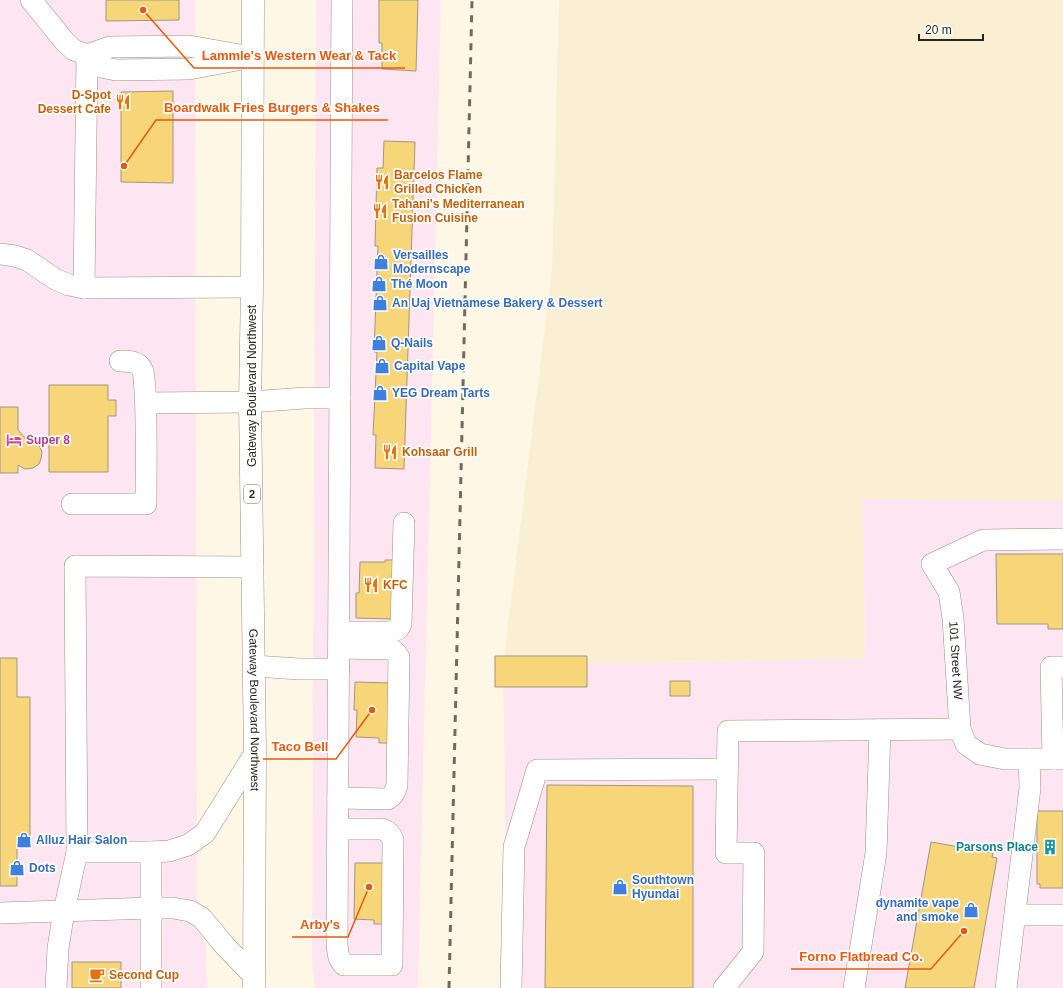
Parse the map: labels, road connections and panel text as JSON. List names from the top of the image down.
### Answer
{
  "streets": {
    "highway": ["Gateway Boulevard Northwest", "2"],
    "street": ["101 Street NW"]
  },
  "places": {
    "other": [
      "Lammle's Western Wear & Tack",
      "Boardwalk Fries Burgers & Shakes",
      "Taco Bell",
      "Arby's",
      "Forno Flatbread Co."
    ],
    "restaurant": [
      "D-Spot Dessert Cafe",
      "Barcelos Flame Grilled Chicken",
      "Tahani's Mediterranean Fusion Cuisine",
      "Kohsaar Grill",
      "KFC"
    ],
    "shop": [
      "Versailles Modernscape",
      "Thé Moon",
      "An Uaj Vietnamese Bakery & Dessert",
      "Q-Nails",
      "Capital Vape",
      "YEG Dream Tarts",
      "Alluz Hair Salon",
      "Dots",
      "Southtown Hyundai",
      "dynamite vape and smoke"
    ],
    "hotel": ["Super 8"],
    "building": ["Parsons Place"],
    "cafe": ["Second Cup"]
  },
  "scale_bar": "20 m"
}
